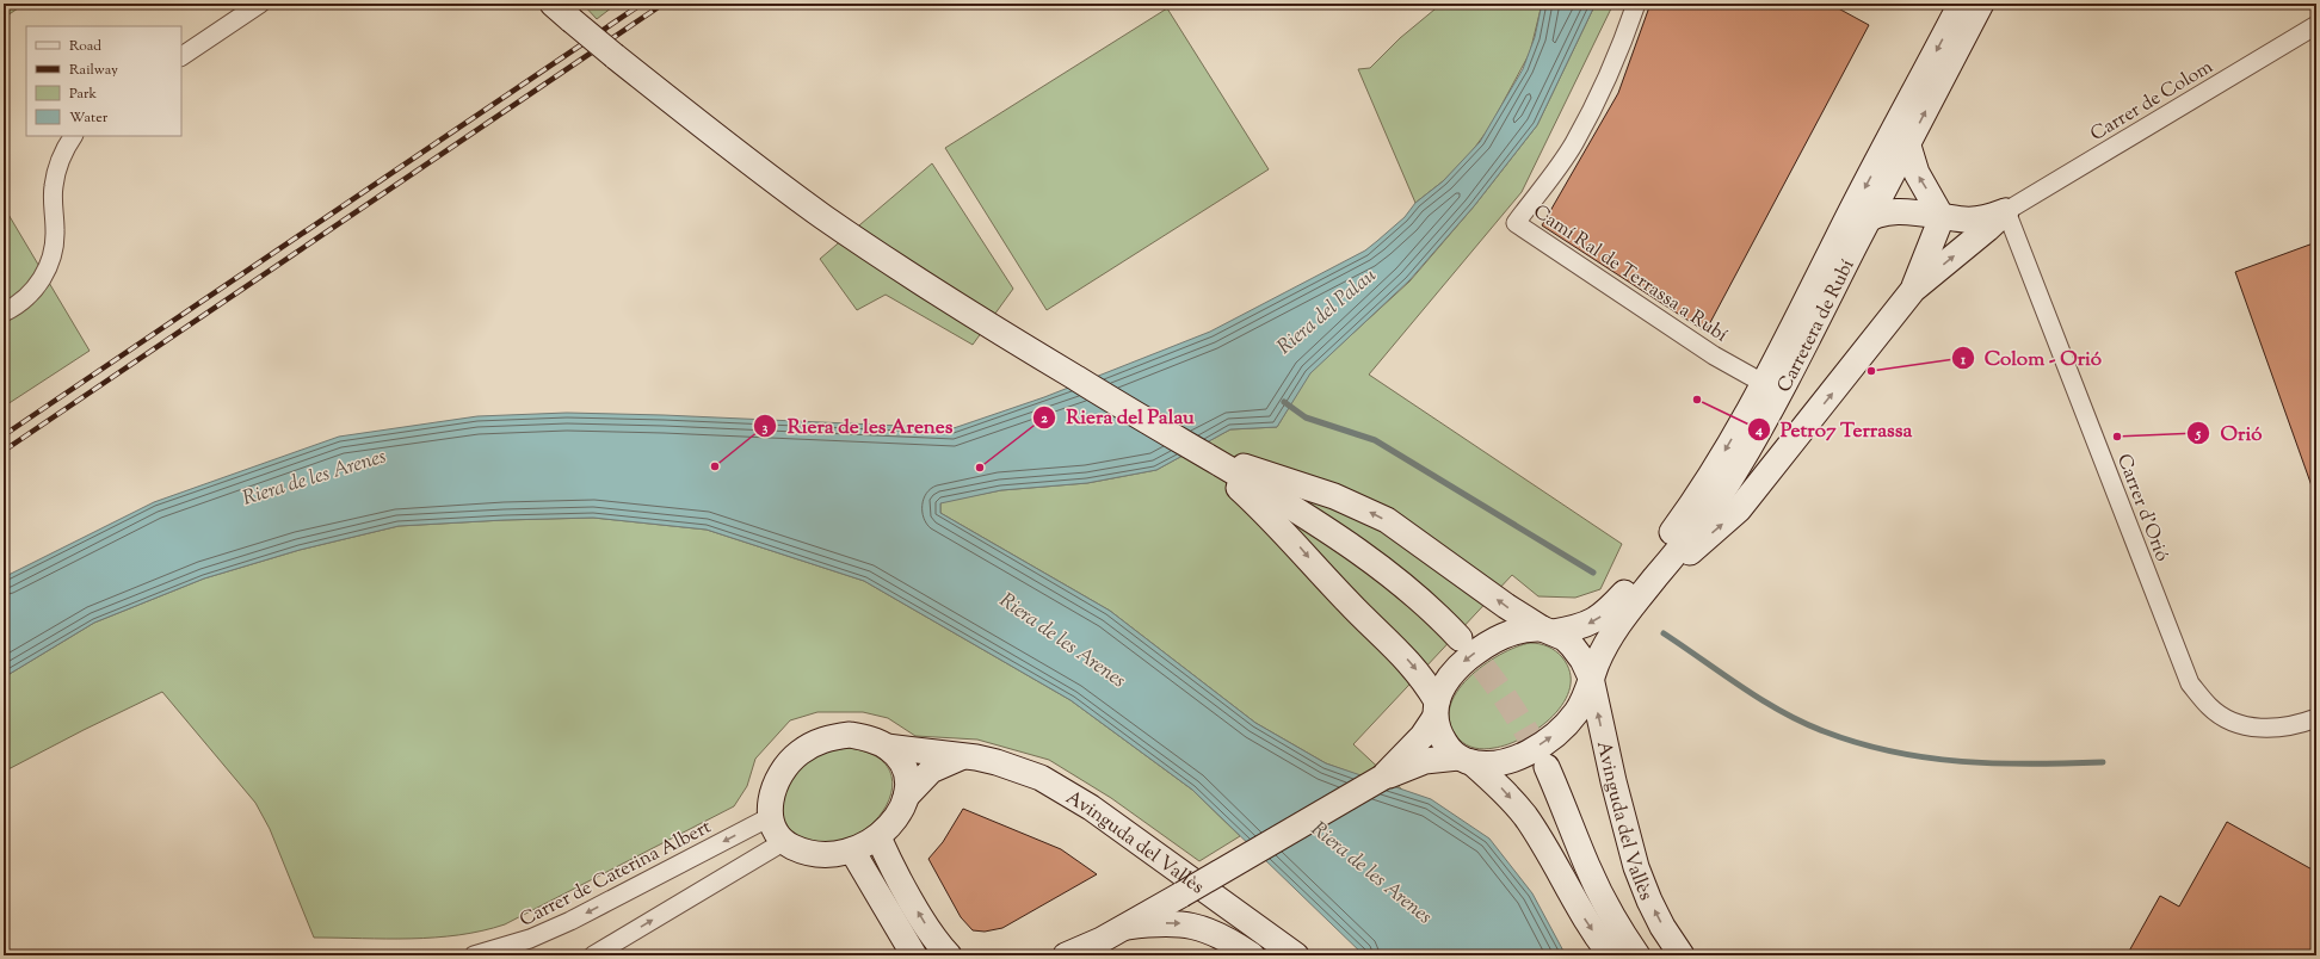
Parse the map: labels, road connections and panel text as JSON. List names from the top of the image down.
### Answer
{
  "streets": {
    "main road": ["Carretera de Rubí", "Avinguda del Vallès"],
    "street": [
      "Carrer de Colom",
      "Camí Ral de Terrassa a Rubí",
      "Carrer d'Orió",
      "Carrer de Caterina Albert"
    ]
  },
  "crossings": [
    ["Carrer de Colom", "Carrer d'Orió"],
    ["Camí Ral de Terrassa a Rubí", "Carretera de Rubí"],
    ["Carretera de Rubí", "Avinguda del Vallès"],
    ["Avinguda del Vallès", "Carrer de Caterina Albert"]
  ],
  "water": ["Riera del Palau", "Riera de les Arenes"],
  "places": [
    "Colom - Orió",
    "Petro7 Terrassa",
    "Orió",
    "Riera de les Arenes",
    "Riera del Palau"
  ],
  "legend": [
    "Road",
    "Railway",
    "Park",
    "Water"
  ]
}
